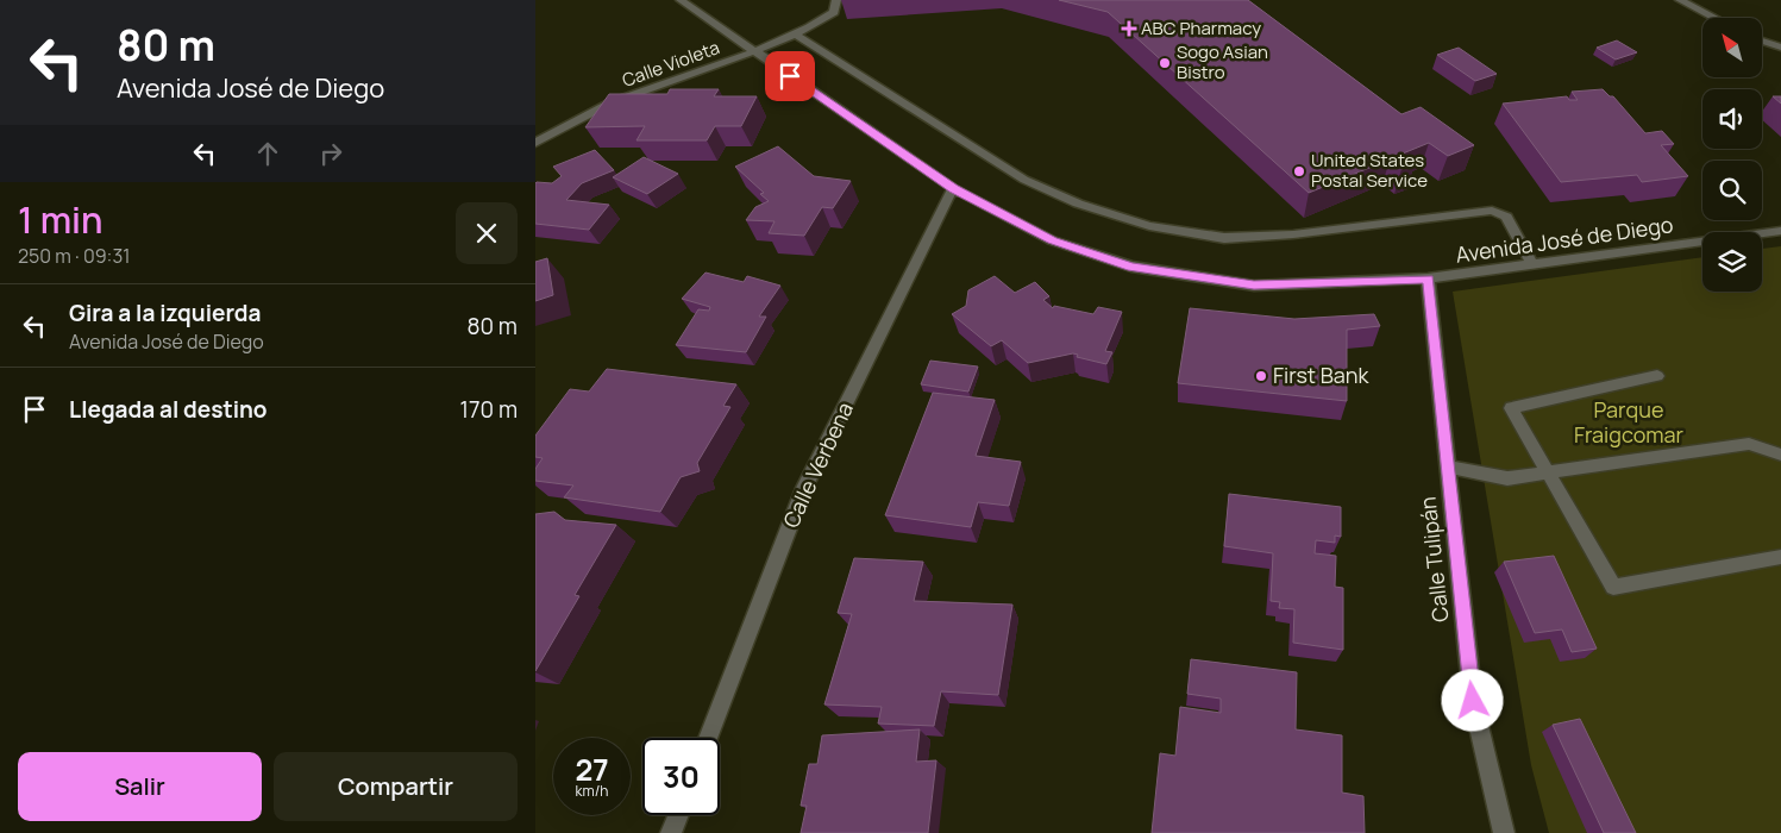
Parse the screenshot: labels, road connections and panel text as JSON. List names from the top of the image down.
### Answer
{
  "streets": {
    "street": [
      "Calle Violeta",
      "Avenida José de Diego",
      "Calle Verbena",
      "Calle Tulipán"
    ]
  },
  "crossings": [
    ["Calle Violeta", "Avenida José de Diego"],
    ["Avenida José de Diego", "Calle Verbena"],
    ["Avenida José de Diego", "Calle Tulipán"]
  ],
  "parks": ["Parque Fraigcomar"],
  "places": {
    "health": ["ABC Pharmacy"],
    "other": ["Sogo Asian Bistro", "United States Postal Service", "First Bank"]
  },
  "north": "top left",
  "page": {
    "turn": ["80 m", "Avenida José de Diego"],
    "heading": ["1 min", "250 m · 09:31"],
    "list": [
      {
        "name": "Gira a la izquierda",
        "note": "Avenida José de Diego",
        "value": "80 m"
      },
      {
        "name": "Llegada al destino",
        "value": "170 m"
      }
    ],
    "speed": "27 km/h",
    "limit": "30",
    "buttons": ["Salir", "Compartir"]
  }
}
